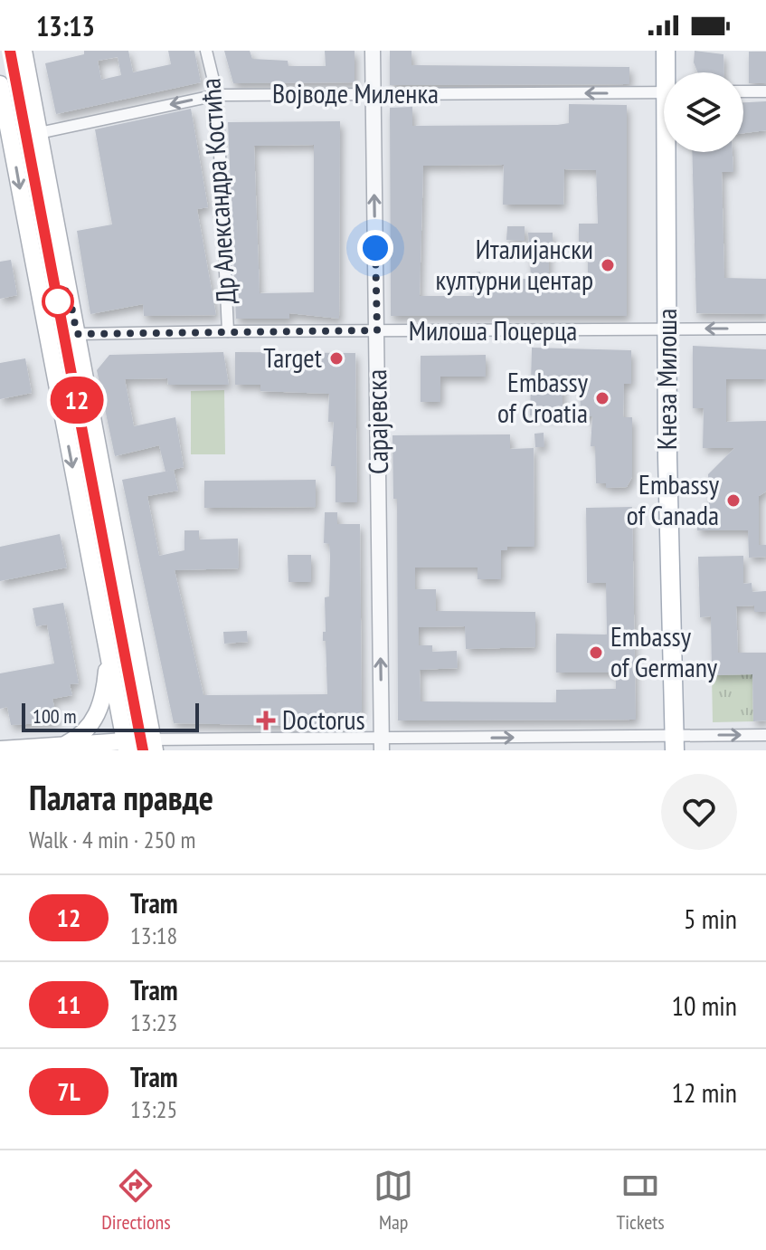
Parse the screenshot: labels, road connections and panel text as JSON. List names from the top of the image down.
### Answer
{
  "streets": {
    "main road": ["Кнеза Милоша"],
    "street": [
      "Војводе Миленка",
      "Др Александра Костића",
      "Милоша Поцерца",
      "Сарајевска"
    ]
  },
  "crossings": [
    ["Војводе Миленка", "Др Александра Костића"],
    ["Војводе Миленка", "Сарајевска"],
    ["Др Александра Костића", "Милоша Поцерца"],
    ["Милоша Поцерца", "Кнеза Милоша"],
    ["Милоша Поцерца", "Сарајевска"]
  ],
  "one_way": ["Војводе Миленка", "Сарајевска"],
  "places": {
    "other": [
      "Италијански културни центар",
      "Target",
      "Embassy of Croatia",
      "Embassy of Canada",
      "Embassy of Germany"
    ],
    "health": ["Doctorus"]
  },
  "lines": ["tram line 12"],
  "scale_bar": "100 m",
  "page": {
    "status": "13:13",
    "on_map": "12",
    "scale": "100 m",
    "heading": ["Палата правде", "Walk · 4 min · 250 m"],
    "list": [
      {
        "mark": "12",
        "name": "Tram",
        "note": "13:18",
        "value": "5 min"
      },
      {
        "mark": "11",
        "name": "Tram",
        "note": "13:23",
        "value": "10 min"
      },
      {
        "mark": "7L",
        "name": "Tram",
        "note": "13:25",
        "value": "12 min"
      }
    ],
    "tabs": ["Directions", "Map", "Tickets"]
  }
}
